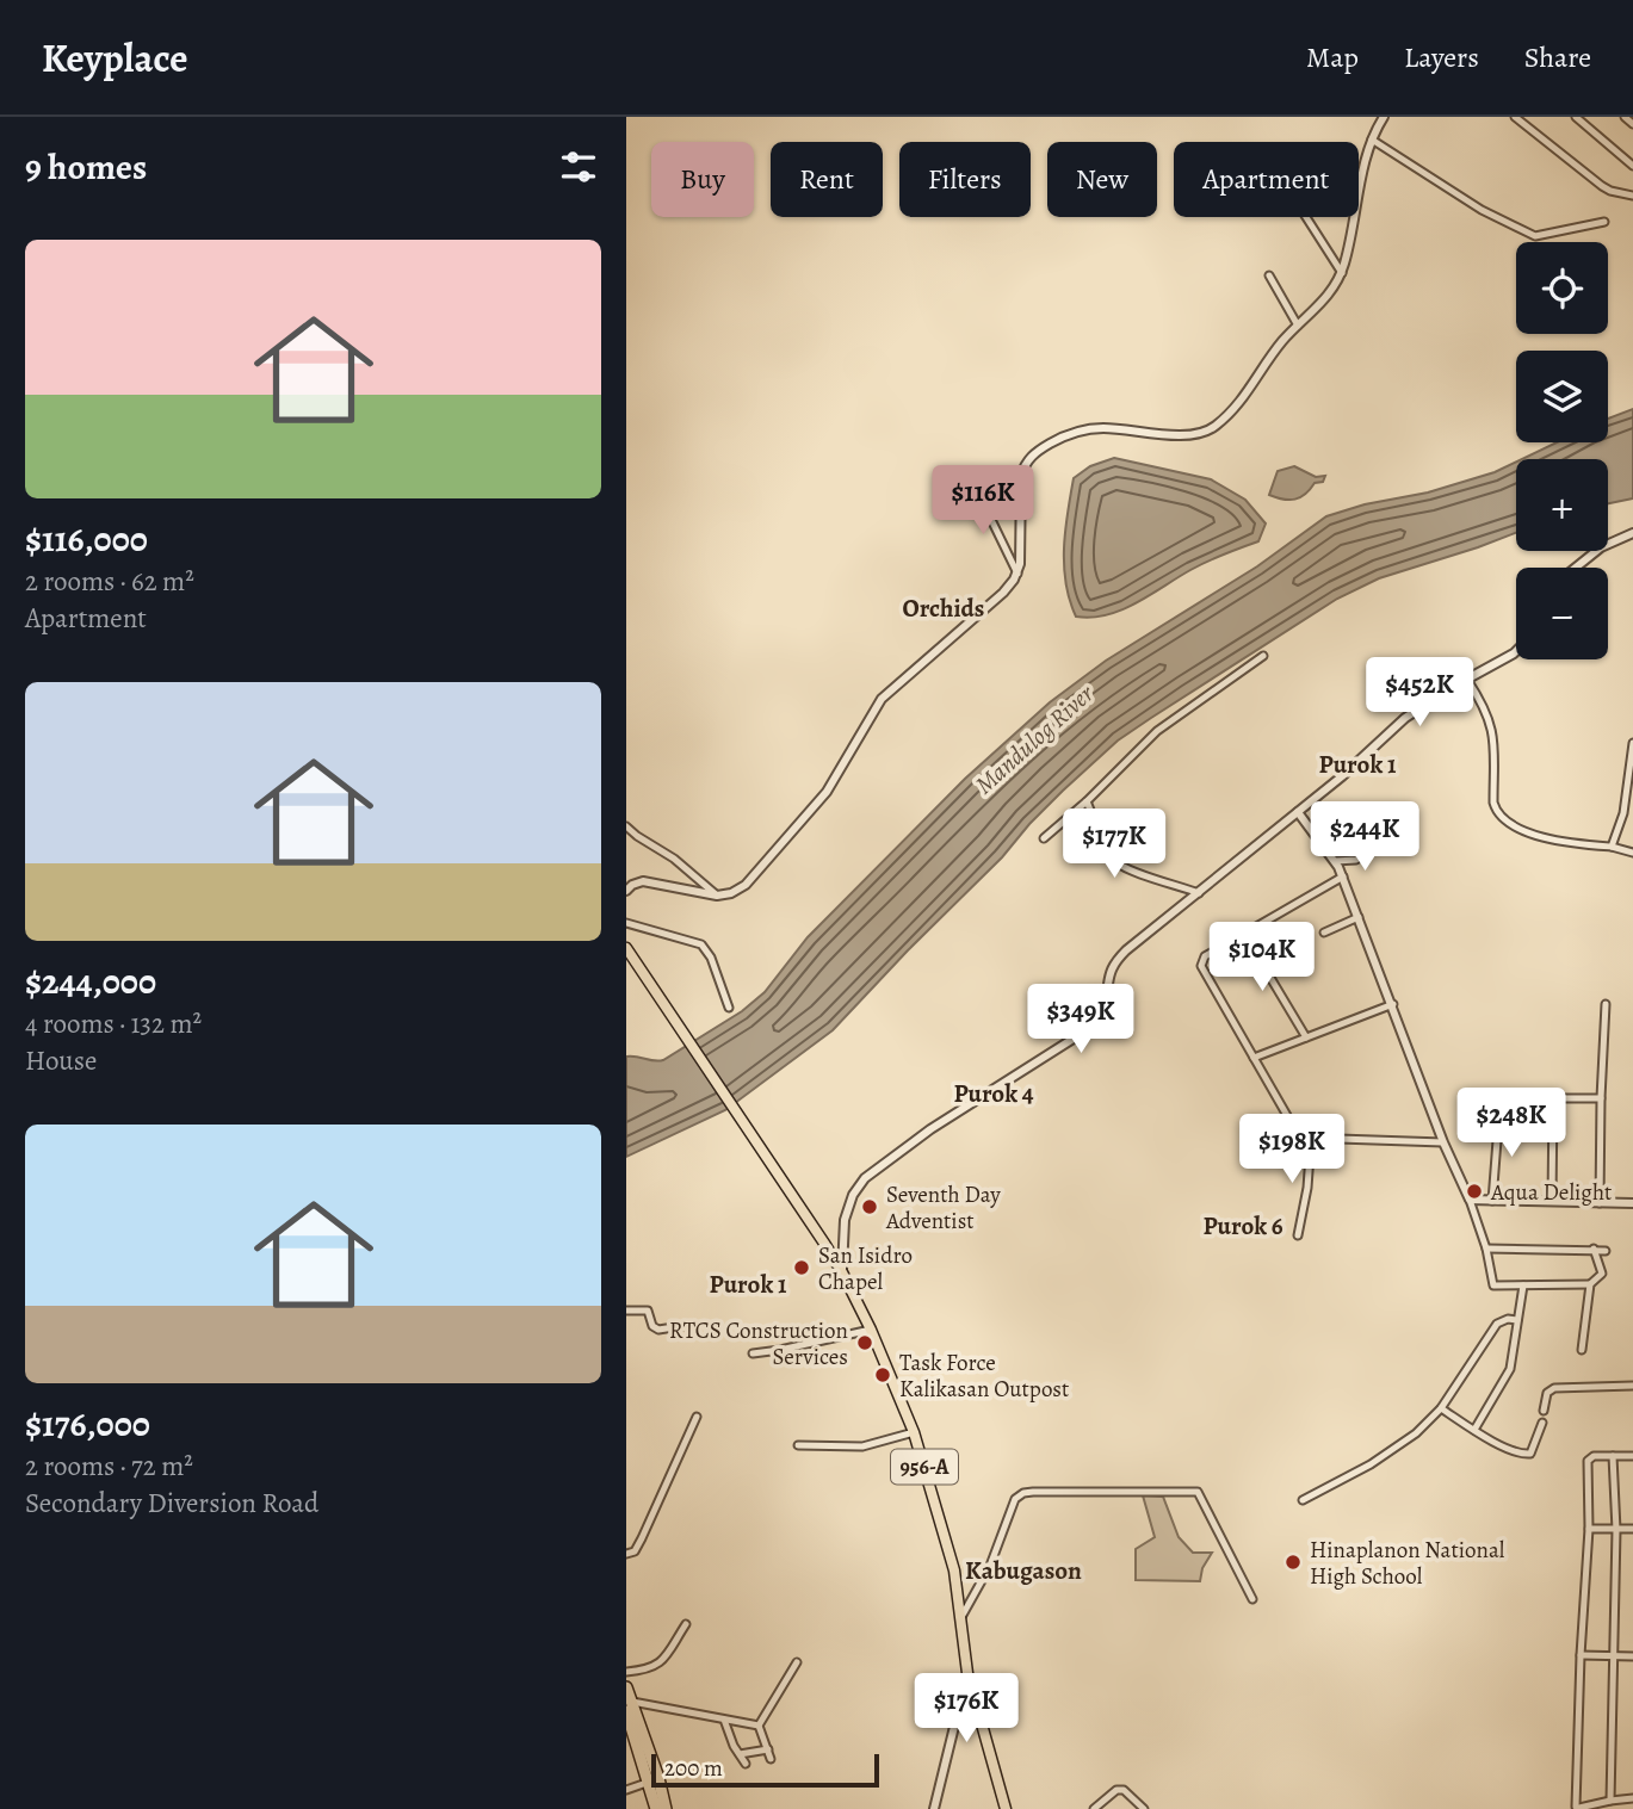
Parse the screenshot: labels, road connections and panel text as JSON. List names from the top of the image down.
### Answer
{
  "streets": {
    "main road": ["956-A"]
  },
  "districts": [
    "Orchids",
    "Purok 1",
    "Purok 4",
    "Purok 6",
    "Purok 1",
    "Kabugason"
  ],
  "water": ["Mandulog River"],
  "places": [
    "Aqua Delight",
    "Seventh Day Adventist",
    "San Isidro Chapel",
    "RTCS Construction Services",
    "Task Force Kalikasan Outpost",
    "Hinaplanon National High School"
  ],
  "scale_bar": "200 m",
  "page": {
    "header": "Keyplace",
    "nav": ["Map", "Layers", "Share"],
    "heading": "9 homes",
    "chip": [
      "Buy",
      "Rent",
      "Filters",
      "New",
      "Apartment"
    ],
    "list": [
      {
        "name": "$116,000",
        "note": "2 rooms · 62 m² · Apartment"
      },
      {
        "name": "$244,000",
        "note": "4 rooms · 132 m² · House"
      },
      {
        "name": "$176,000",
        "note": "2 rooms · 72 m² · Secondary Diversion Road"
      }
    ],
    "map_buttons": ["+", "−"],
    "price": [
      "$116K",
      "$452K",
      "$244K",
      "$177K",
      "$104K",
      "$349K",
      "$248K",
      "$198K",
      "$176K"
    ],
    "scale": "200 m"
  }
}
